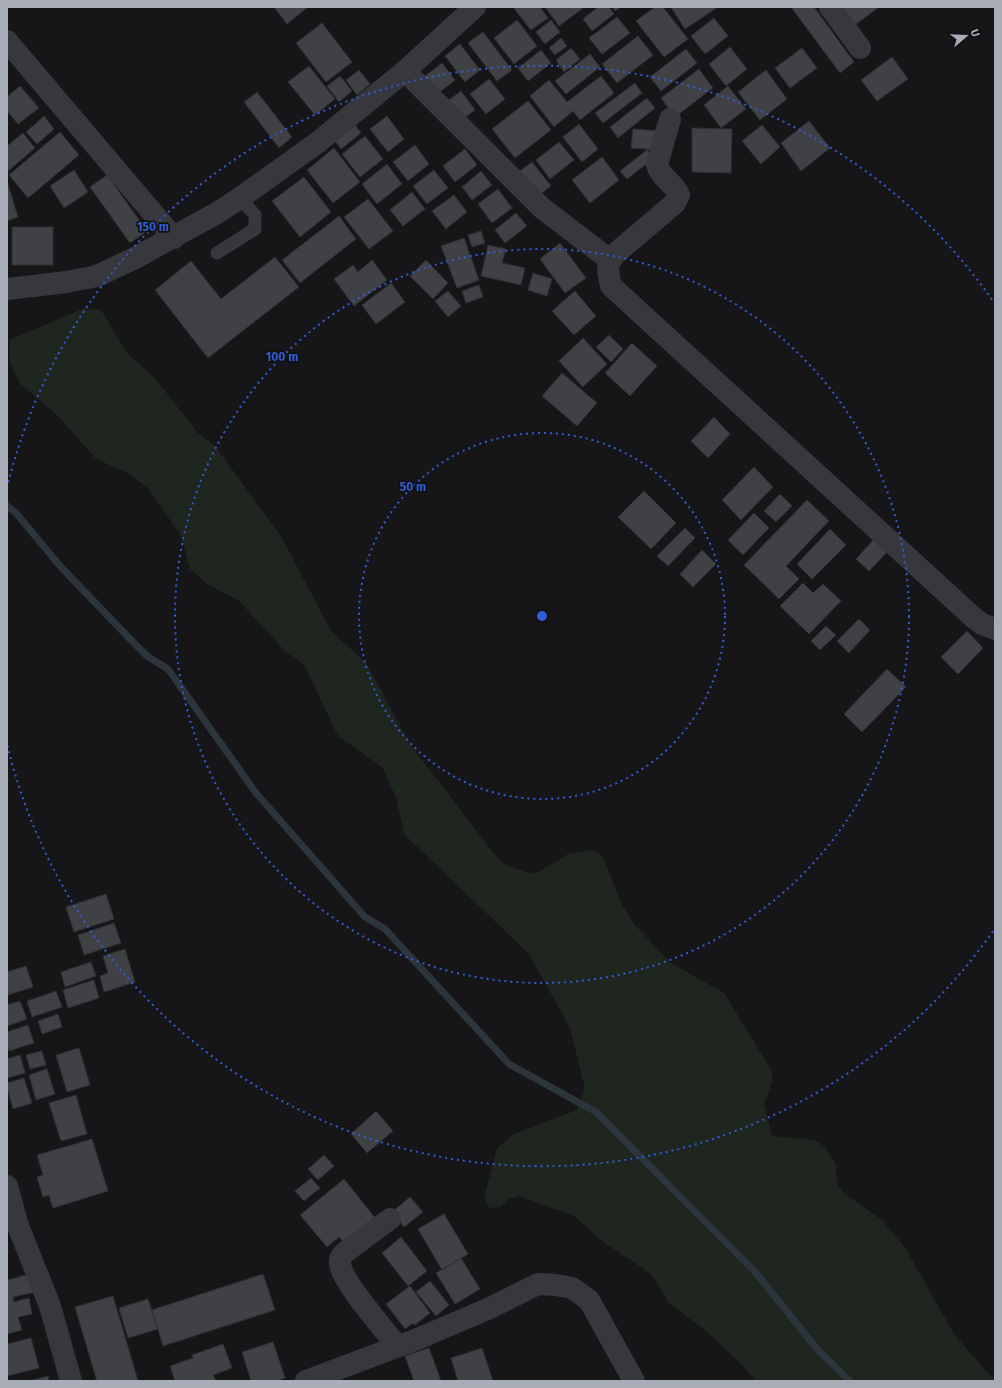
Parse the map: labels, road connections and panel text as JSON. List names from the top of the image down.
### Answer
{
  "north": "right",
  "rings": ["150 m", "100 m", "50 m"]
}
